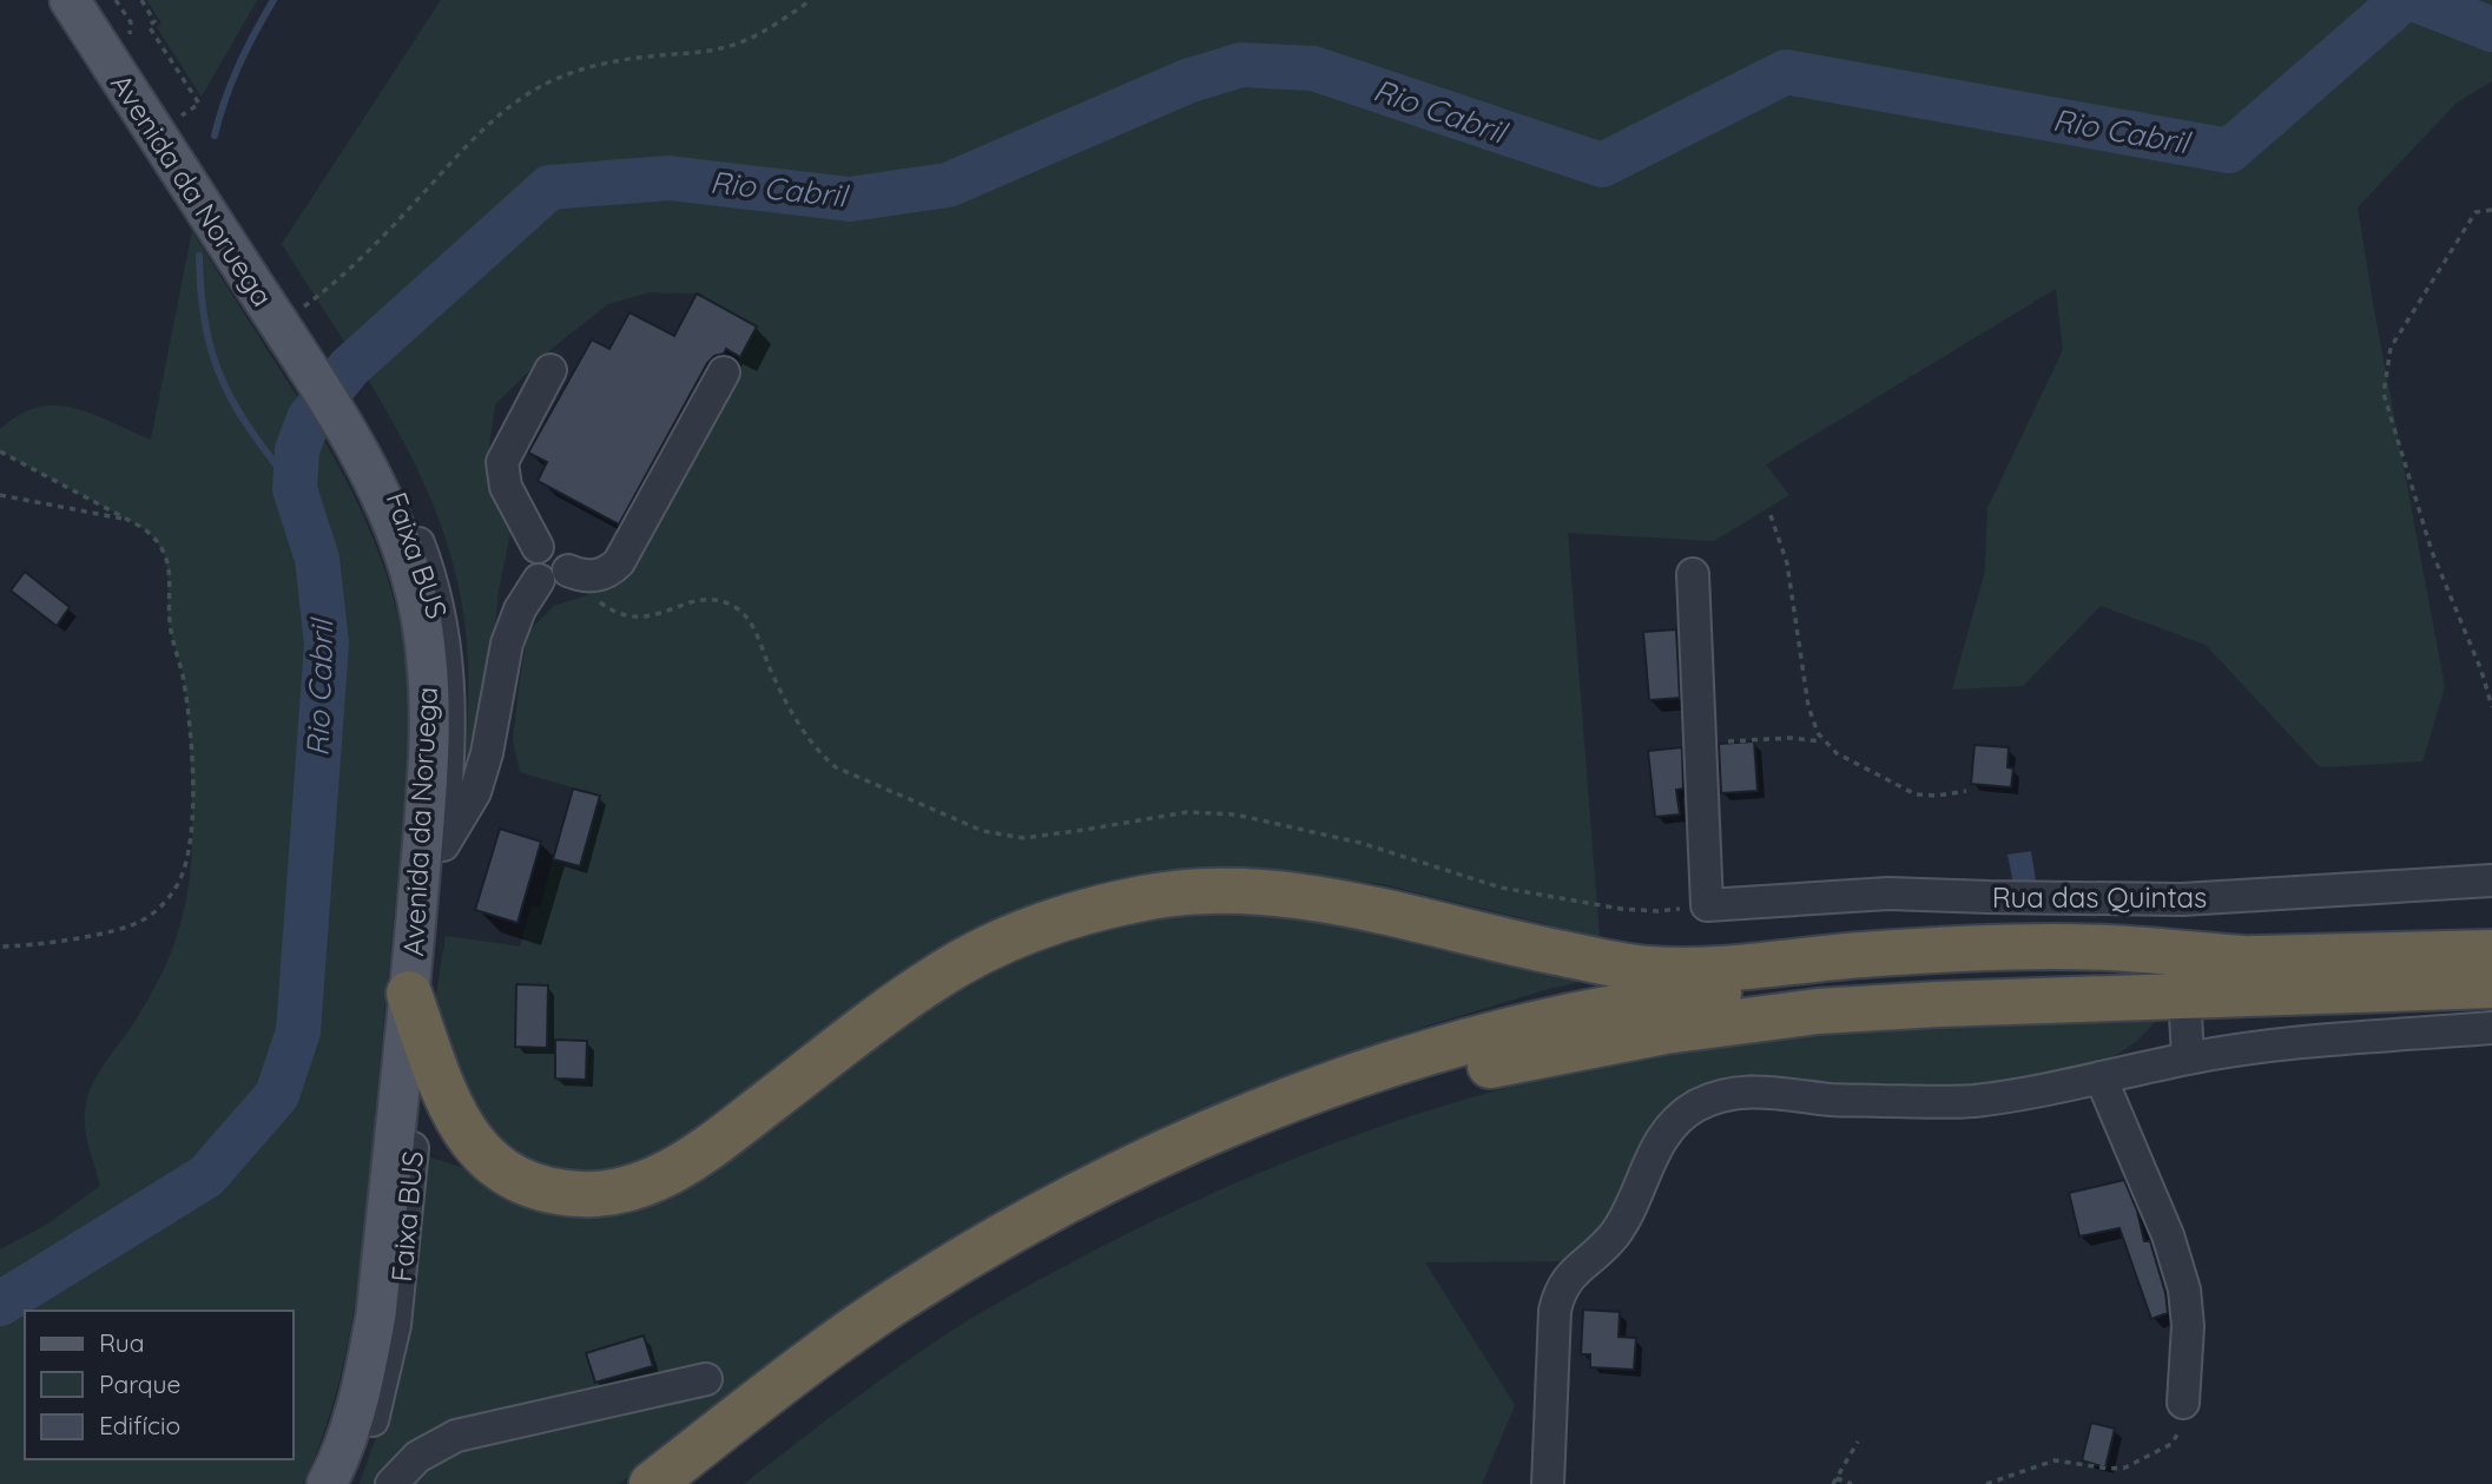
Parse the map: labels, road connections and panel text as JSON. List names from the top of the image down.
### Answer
{
  "streets": {
    "main road": ["Avenida da Noruega"],
    "street": ["Faixa BUS", "Rua das Quintas"]
  },
  "crossings": [
    ["Avenida da Noruega", "Faixa BUS"]
  ],
  "water": ["Rio Cabril"],
  "legend": ["Rua", "Parque", "Edifício"]
}
